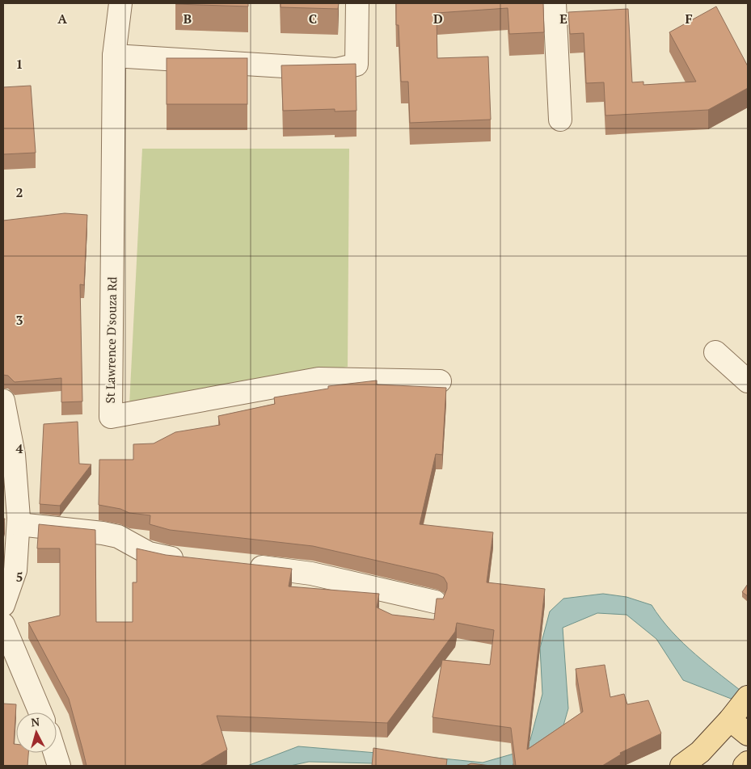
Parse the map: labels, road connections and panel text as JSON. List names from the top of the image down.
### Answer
{
  "streets": {
    "street": ["St Lawrence D'souza Rd"]
  },
  "north": "top",
  "grid": {
    "columns": [
      "A",
      "B",
      "C",
      "D",
      "E",
      "F"
    ],
    "rows": [
      "1",
      "2",
      "3",
      "4",
      "5"
    ]
  }
}
